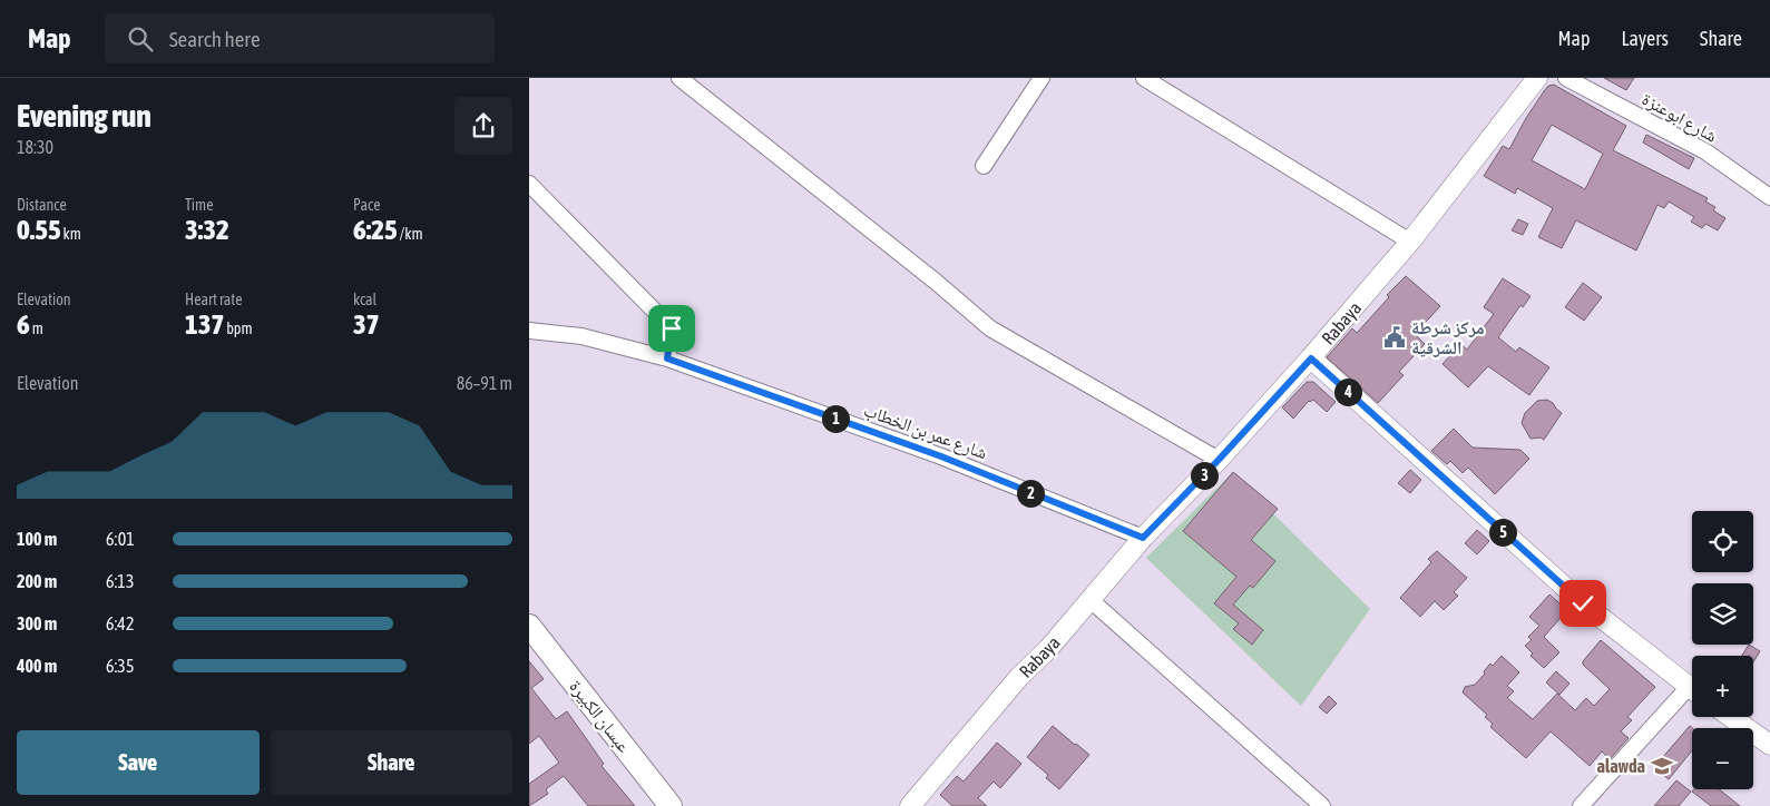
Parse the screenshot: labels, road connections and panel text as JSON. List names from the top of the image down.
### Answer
{
  "streets": {
    "main road": ["عبسان الكبيرة"],
    "street": ["شارع ابوعنزة", "Rabaya", "شارع عمر بن الخطاب"]
  },
  "crossings": [
    ["Rabaya", "شارع عمر بن الخطاب"]
  ],
  "places": {
    "public building": ["مركز شرطة الشرقية"],
    "school or university": ["alawda"]
  },
  "page": {
    "header": "Map",
    "search": "Search here",
    "nav": ["Map", "Layers", "Share"],
    "heading": ["Evening run", "18:30"],
    "stats": [
      ["Distance", "0.55 km"],
      ["Time", "3:32"],
      ["Pace", "6:25 /km"],
      ["Elevation", "6 m"],
      ["Heart rate", "137 bpm"],
      ["kcal", "37"]
    ],
    "chart": ["Elevation", "86–91 m"],
    "pins": [
      "4",
      "1",
      "3",
      "2",
      "5"
    ],
    "map_buttons": ["+", "−"],
    "list": [
      {
        "name": "100 m",
        "note": "6:01"
      },
      {
        "name": "200 m",
        "note": "6:13"
      },
      {
        "name": "300 m",
        "note": "6:42"
      },
      {
        "name": "400 m",
        "note": "6:35"
      }
    ],
    "buttons": ["Save", "Share"]
  }
}
